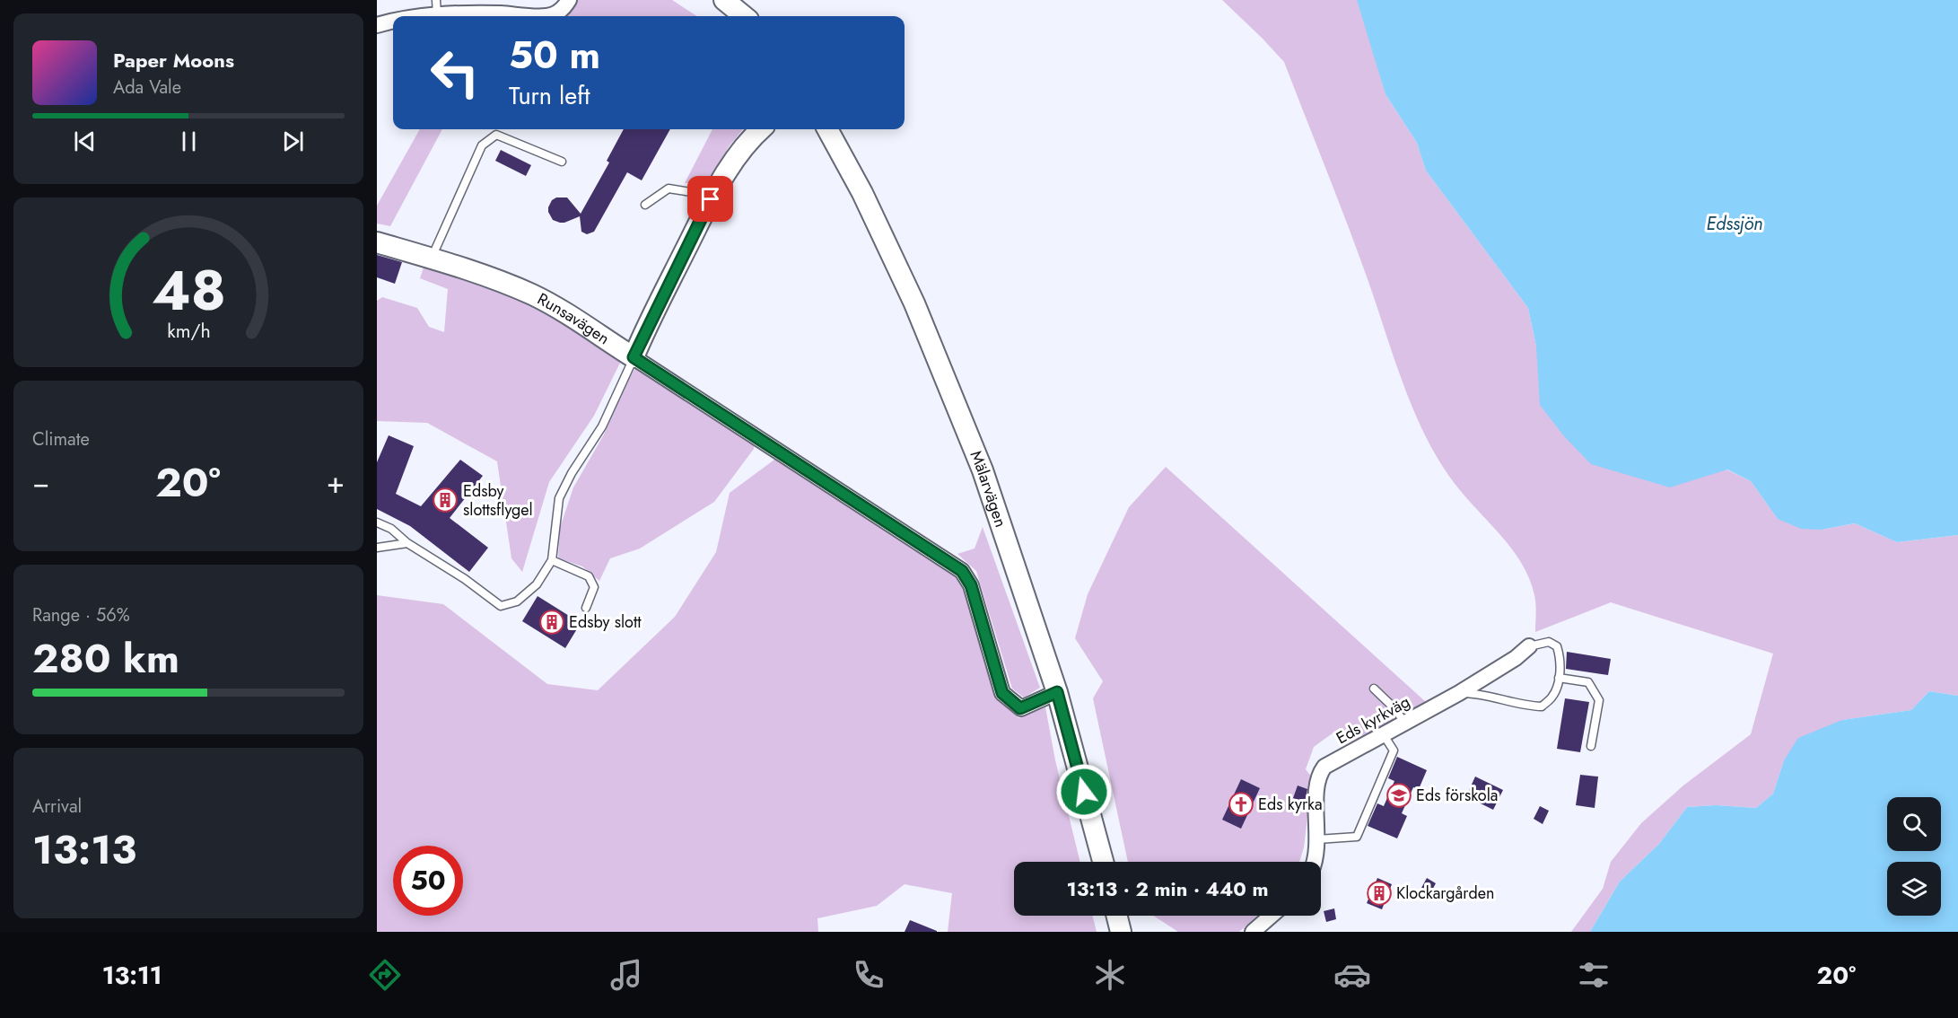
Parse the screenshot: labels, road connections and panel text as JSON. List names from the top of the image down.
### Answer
{
  "streets": {
    "main road": ["Runsavägen", "Mälarvägen"],
    "street": ["Eds kyrkväg"]
  },
  "water": ["Edssjön"],
  "places": {
    "building": ["Edsby slottsflygel", "Edsby slott", "Klockargården"],
    "school or university": ["Eds förskola"],
    "church": ["Eds kyrka"]
  },
  "page": {
    "turn": ["50 m", "Turn left"],
    "song": ["Paper Moons", "Ada Vale"],
    "tile": [
      "Climate",
      ["Range · 56%", "280 km"],
      ["Arrival", "13:13"]
    ],
    "heat": ["−", "20°", "+"],
    "limit": "50",
    "trip": "13:13 · 2 min · 440 m",
    "tabs": ["13:11", "20°"],
    "gauge": ["48", "km/h"]
  }
}
